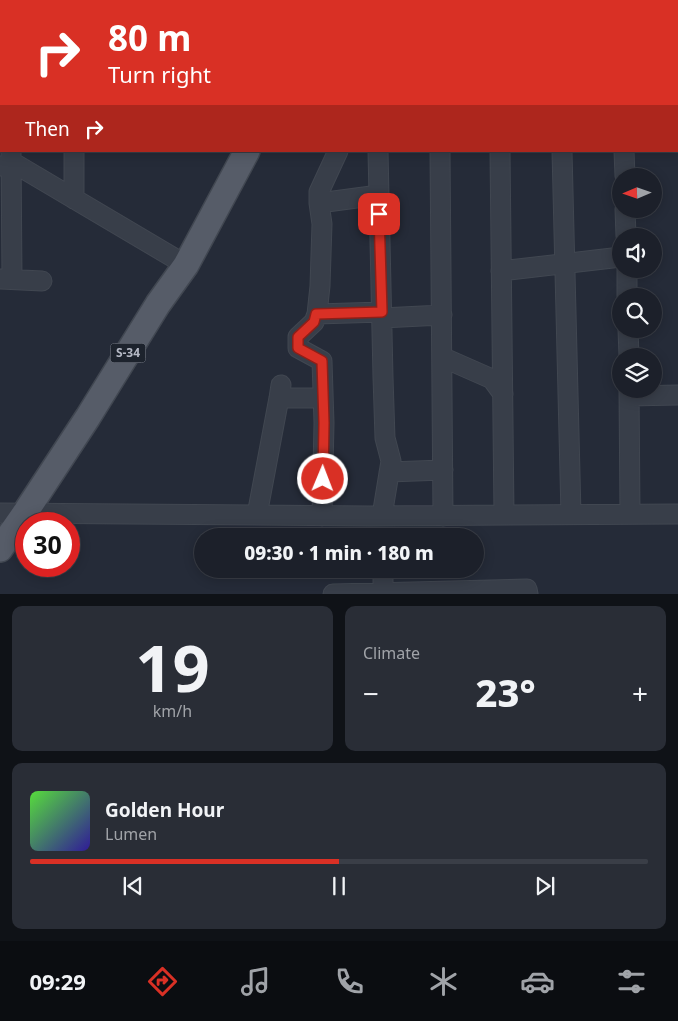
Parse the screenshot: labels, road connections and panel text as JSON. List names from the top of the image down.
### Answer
{
  "streets": {
    "main road": ["S-34"]
  },
  "north": "left",
  "page": {
    "turn": ["80 m", "Turn right"],
    "then": "Then",
    "limit": "30",
    "trip": "09:30 · 1 min · 180 m",
    "tile": [
      ["19", "km/h"],
      "Climate"
    ],
    "heat": ["−", "23°", "+"],
    "song": ["Golden Hour", "Lumen"],
    "tabs": "09:29"
  }
}
